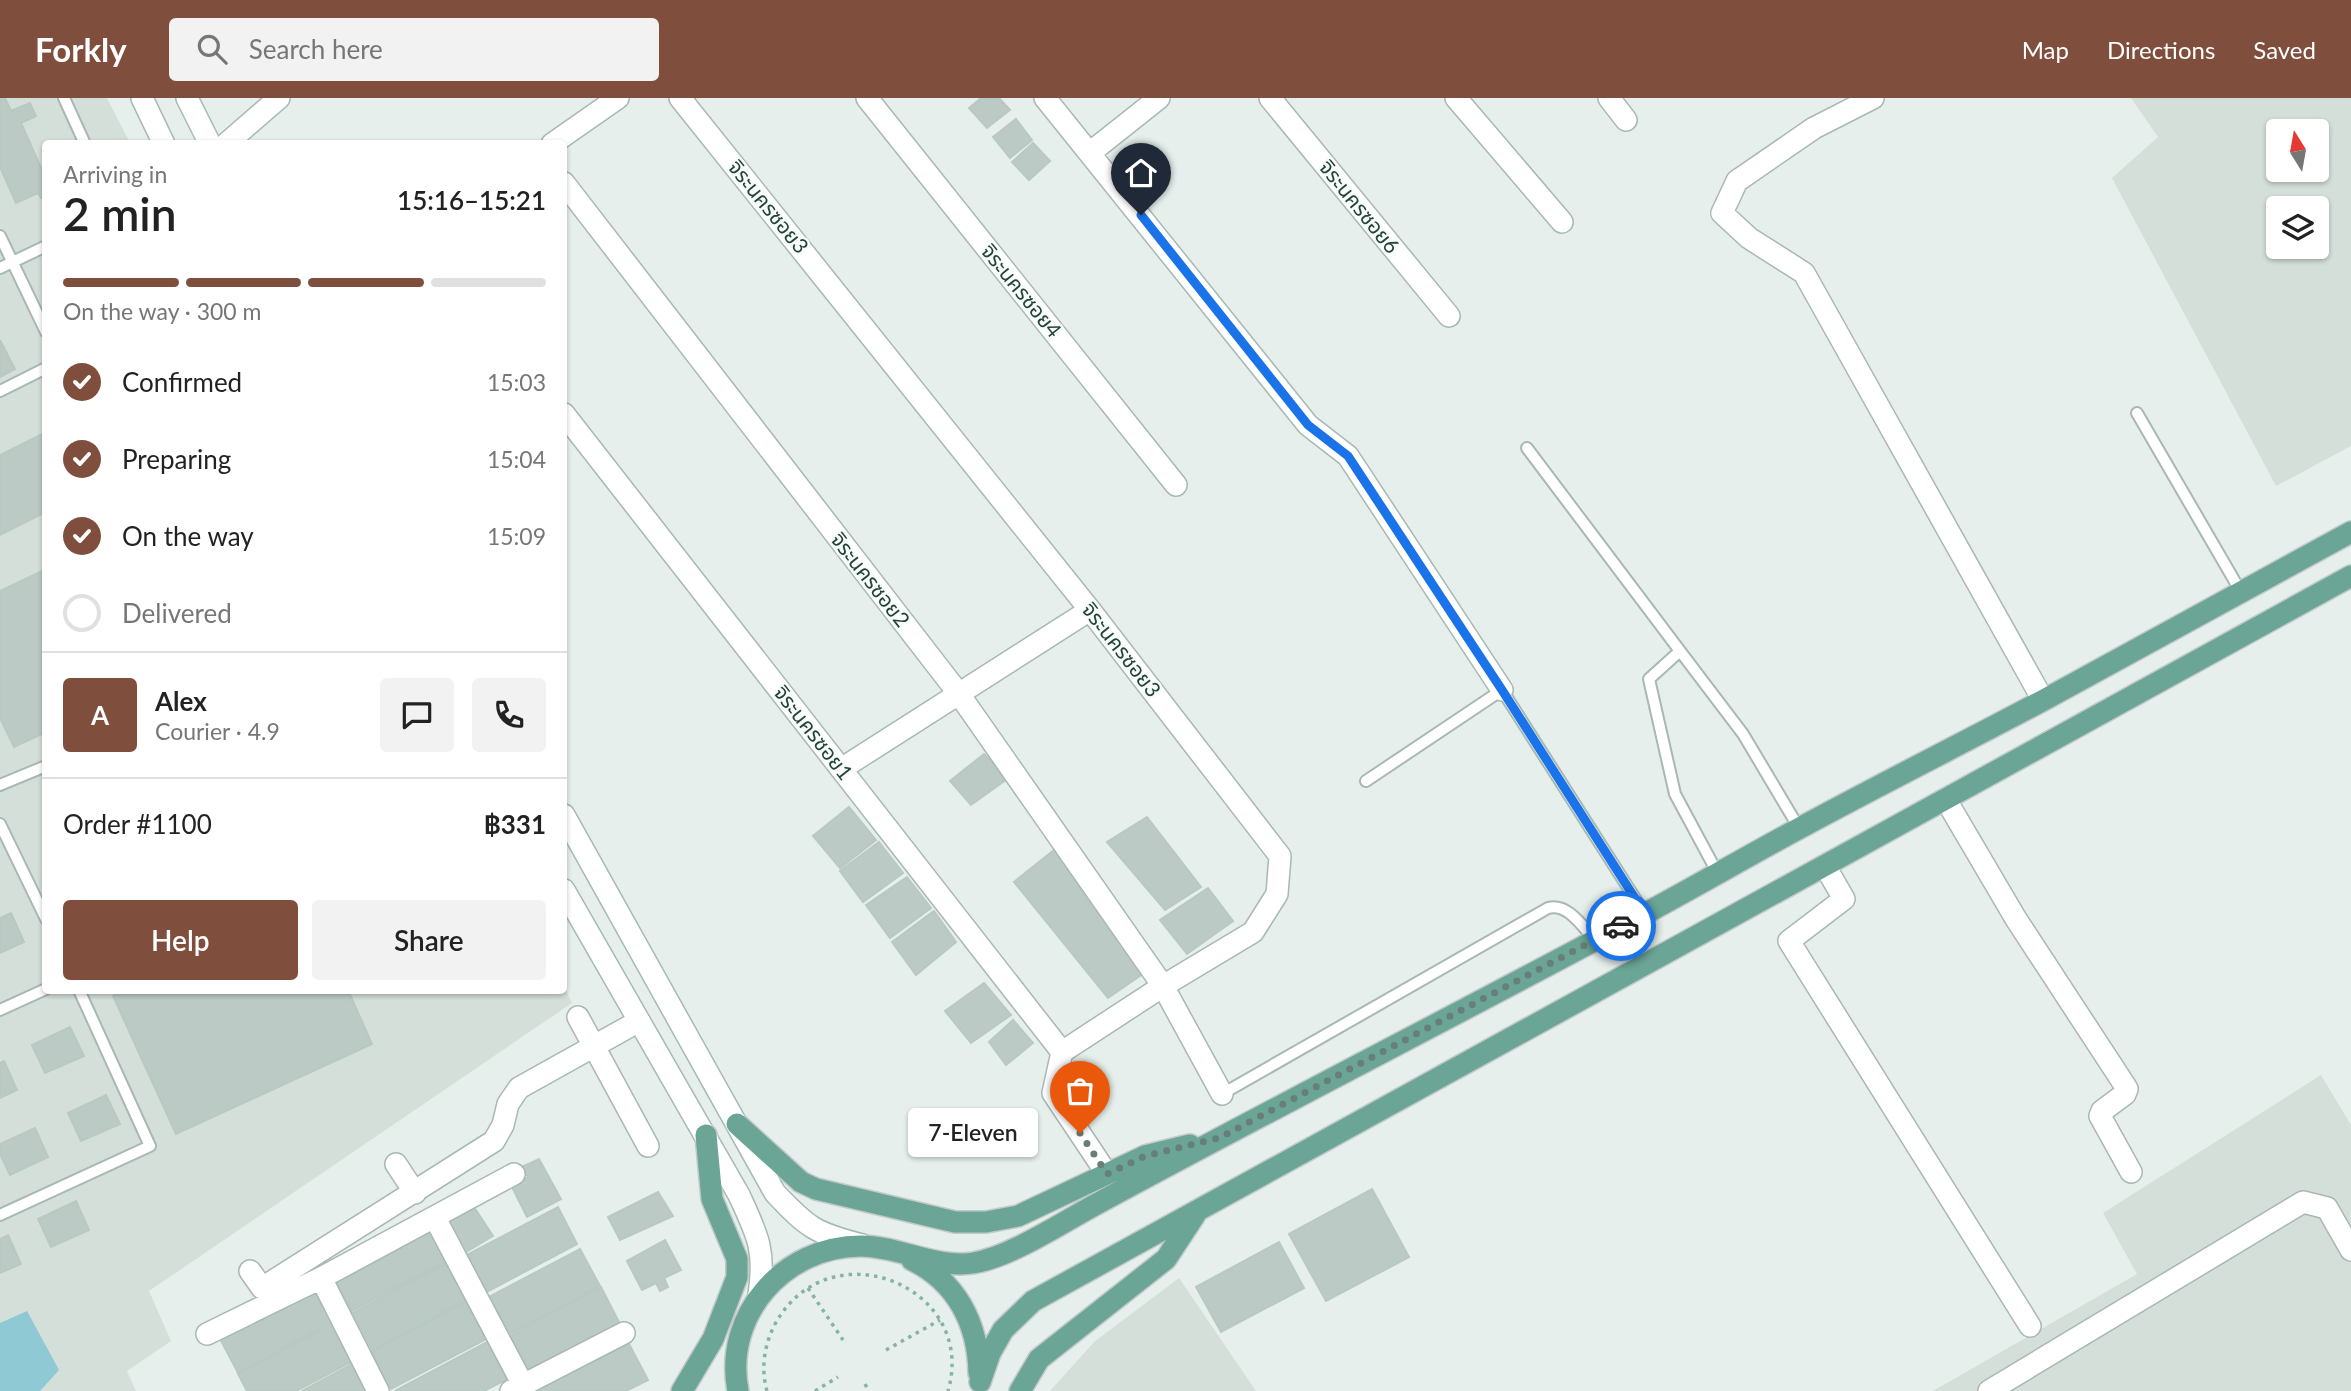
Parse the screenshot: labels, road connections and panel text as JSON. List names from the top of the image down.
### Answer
{
  "streets": {
    "street": [
      "จิระนครซอย3",
      "จิระนครซอย6",
      "จิระนครซอย4",
      "จิระนครซอย2",
      "จิระนครซอย1"
    ]
  },
  "crossings": [
    ["จิระนครซอย3", "จิระนครซอย2"],
    ["จิระนครซอย3", "จิระนครซอย1"]
  ],
  "places": ["7-Eleven"],
  "north": "top",
  "page": {
    "header": "Forkly",
    "search": "Search here",
    "nav": ["Map", "Directions", "Saved"],
    "heading": ["2 min", "Arriving in", "15:16–15:21"],
    "panel": [
      "Alex",
      "Courier · 4.9",
      "Order #1100",
      "฿331"
    ],
    "bar": "On the way · 300 m",
    "list": [
      ["Confirmed", "15:03"],
      ["Preparing", "15:04"],
      ["On the way", "15:09"],
      "Delivered"
    ],
    "round": "A",
    "buttons": ["Help", "Share"],
    "bubble": "7-Eleven"
  }
}
